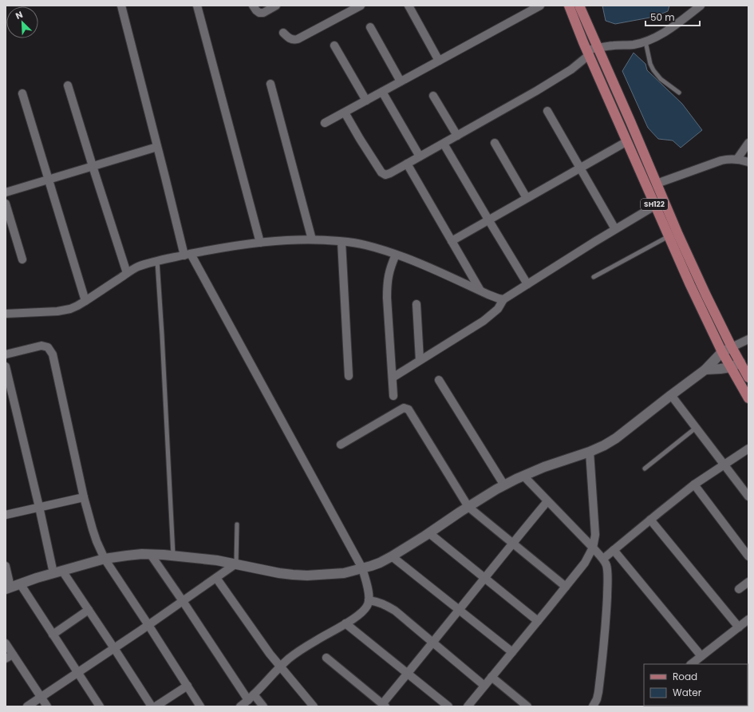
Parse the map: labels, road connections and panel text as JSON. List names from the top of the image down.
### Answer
{
  "streets": {
    "main road": ["SH122"]
  },
  "legend": ["Road", "Water"],
  "scale_bar": "50 m",
  "north": "top left"
}
